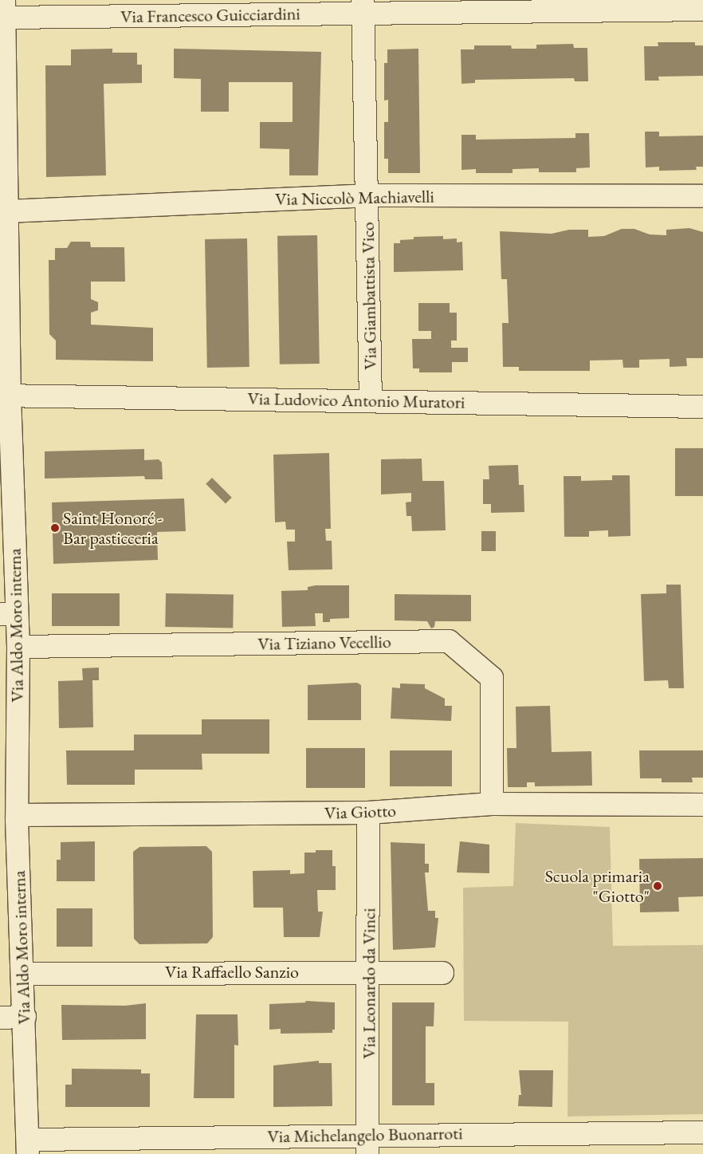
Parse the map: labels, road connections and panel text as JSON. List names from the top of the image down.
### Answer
{
  "streets": {
    "street": [
      "Via Francesco Guicciardini",
      "Via Niccolò Machiavelli",
      "Via Giambattista Vico",
      "Via Ludovico Antonio Muratori",
      "Via Aldo Moro interna",
      "Via Tiziano Vecellio",
      "Via Giotto",
      "Via Raffaello Sanzio",
      "Via Leonardo da Vinci",
      "Via Michelangelo Buonarroti"
    ]
  },
  "crossings": [
    ["Via Francesco Guicciardini", "Via Giambattista Vico"],
    ["Via Francesco Guicciardini", "Via Aldo Moro interna"],
    ["Via Niccolò Machiavelli", "Via Giambattista Vico"],
    ["Via Niccolò Machiavelli", "Via Aldo Moro interna"],
    ["Via Giambattista Vico", "Via Ludovico Antonio Muratori"],
    ["Via Ludovico Antonio Muratori", "Via Aldo Moro interna"],
    ["Via Aldo Moro interna", "Via Tiziano Vecellio"],
    ["Via Aldo Moro interna", "Via Giotto"],
    ["Via Aldo Moro interna", "Via Raffaello Sanzio"],
    ["Via Aldo Moro interna", "Via Michelangelo Buonarroti"],
    ["Via Tiziano Vecellio", "Via Giotto"],
    ["Via Giotto", "Via Leonardo da Vinci"],
    ["Via Raffaello Sanzio", "Via Leonardo da Vinci"],
    ["Via Leonardo da Vinci", "Via Michelangelo Buonarroti"]
  ],
  "places": ["Saint Honoré - Bar pasticceria", "Scuola primaria \"Giotto\""]
}
